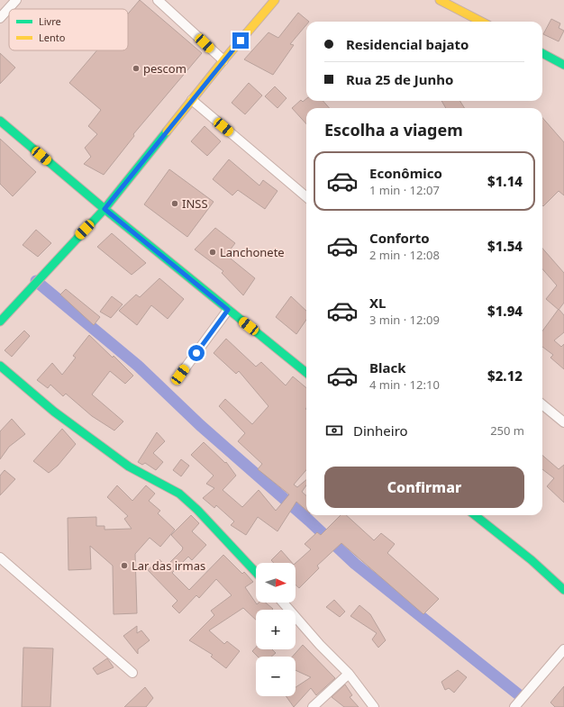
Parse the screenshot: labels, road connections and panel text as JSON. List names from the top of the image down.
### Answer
{
  "places": [
    "pescom",
    "INSS",
    "Lanchonete",
    "Lar das irmas"
  ],
  "legend": ["Livre", "Lento"],
  "north": "right",
  "page": {
    "banner": ["Residencial bajato", "Rua 25 de Junho"],
    "heading": "Escolha a viagem",
    "list": [
      {
        "name": "Econômico",
        "note": "1 min · 12:07",
        "value": "$1.14"
      },
      {
        "name": "Conforto",
        "note": "2 min · 12:08",
        "value": "$1.54"
      },
      {
        "name": "XL",
        "note": "3 min · 12:09",
        "value": "$1.94"
      },
      {
        "name": "Black",
        "note": "4 min · 12:10",
        "value": "$2.12"
      }
    ],
    "pay": ["Dinheiro", "250 m"],
    "buttons": "Confirmar",
    "map_buttons": ["+", "−"]
  }
}
